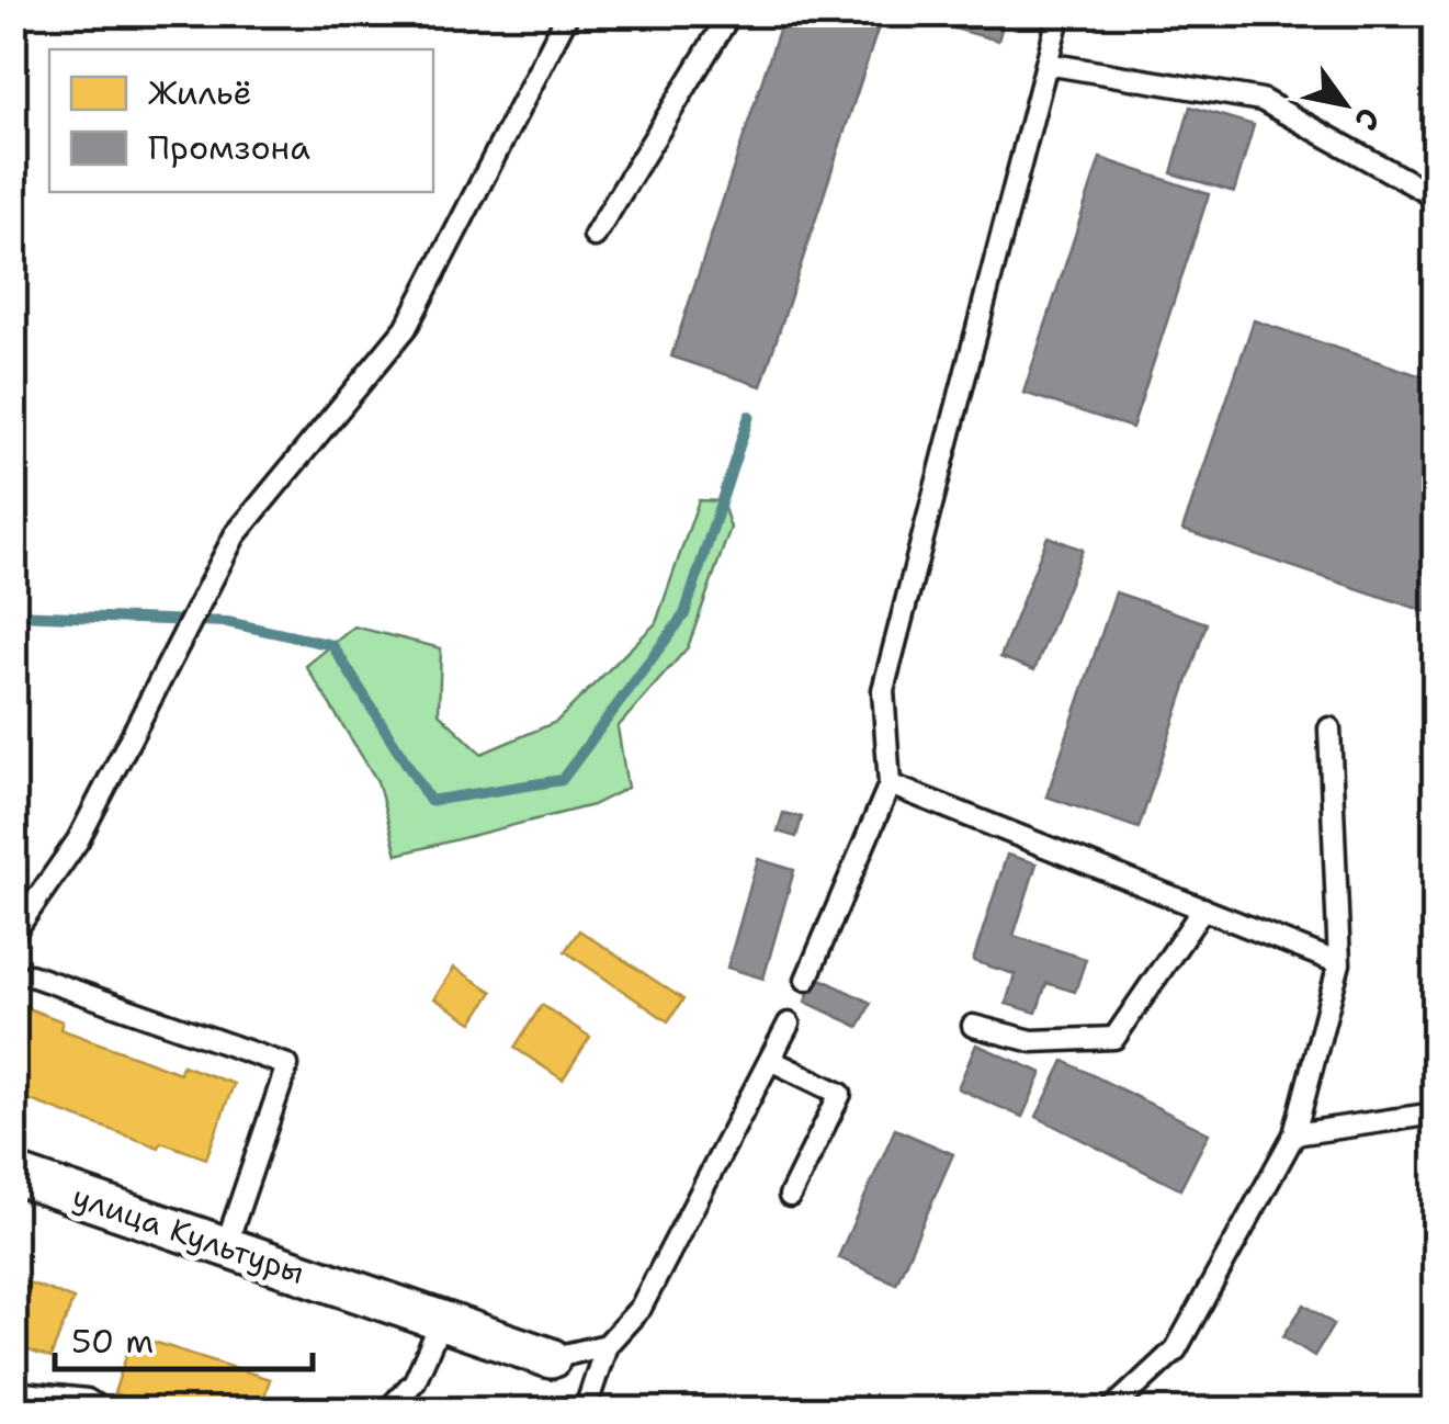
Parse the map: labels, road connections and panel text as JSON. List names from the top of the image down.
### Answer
{
  "streets": {
    "street": ["улица Культуры"]
  },
  "legend": ["Жильё", "Промзона"],
  "scale_bar": "50 m",
  "north": "bottom right"
}
